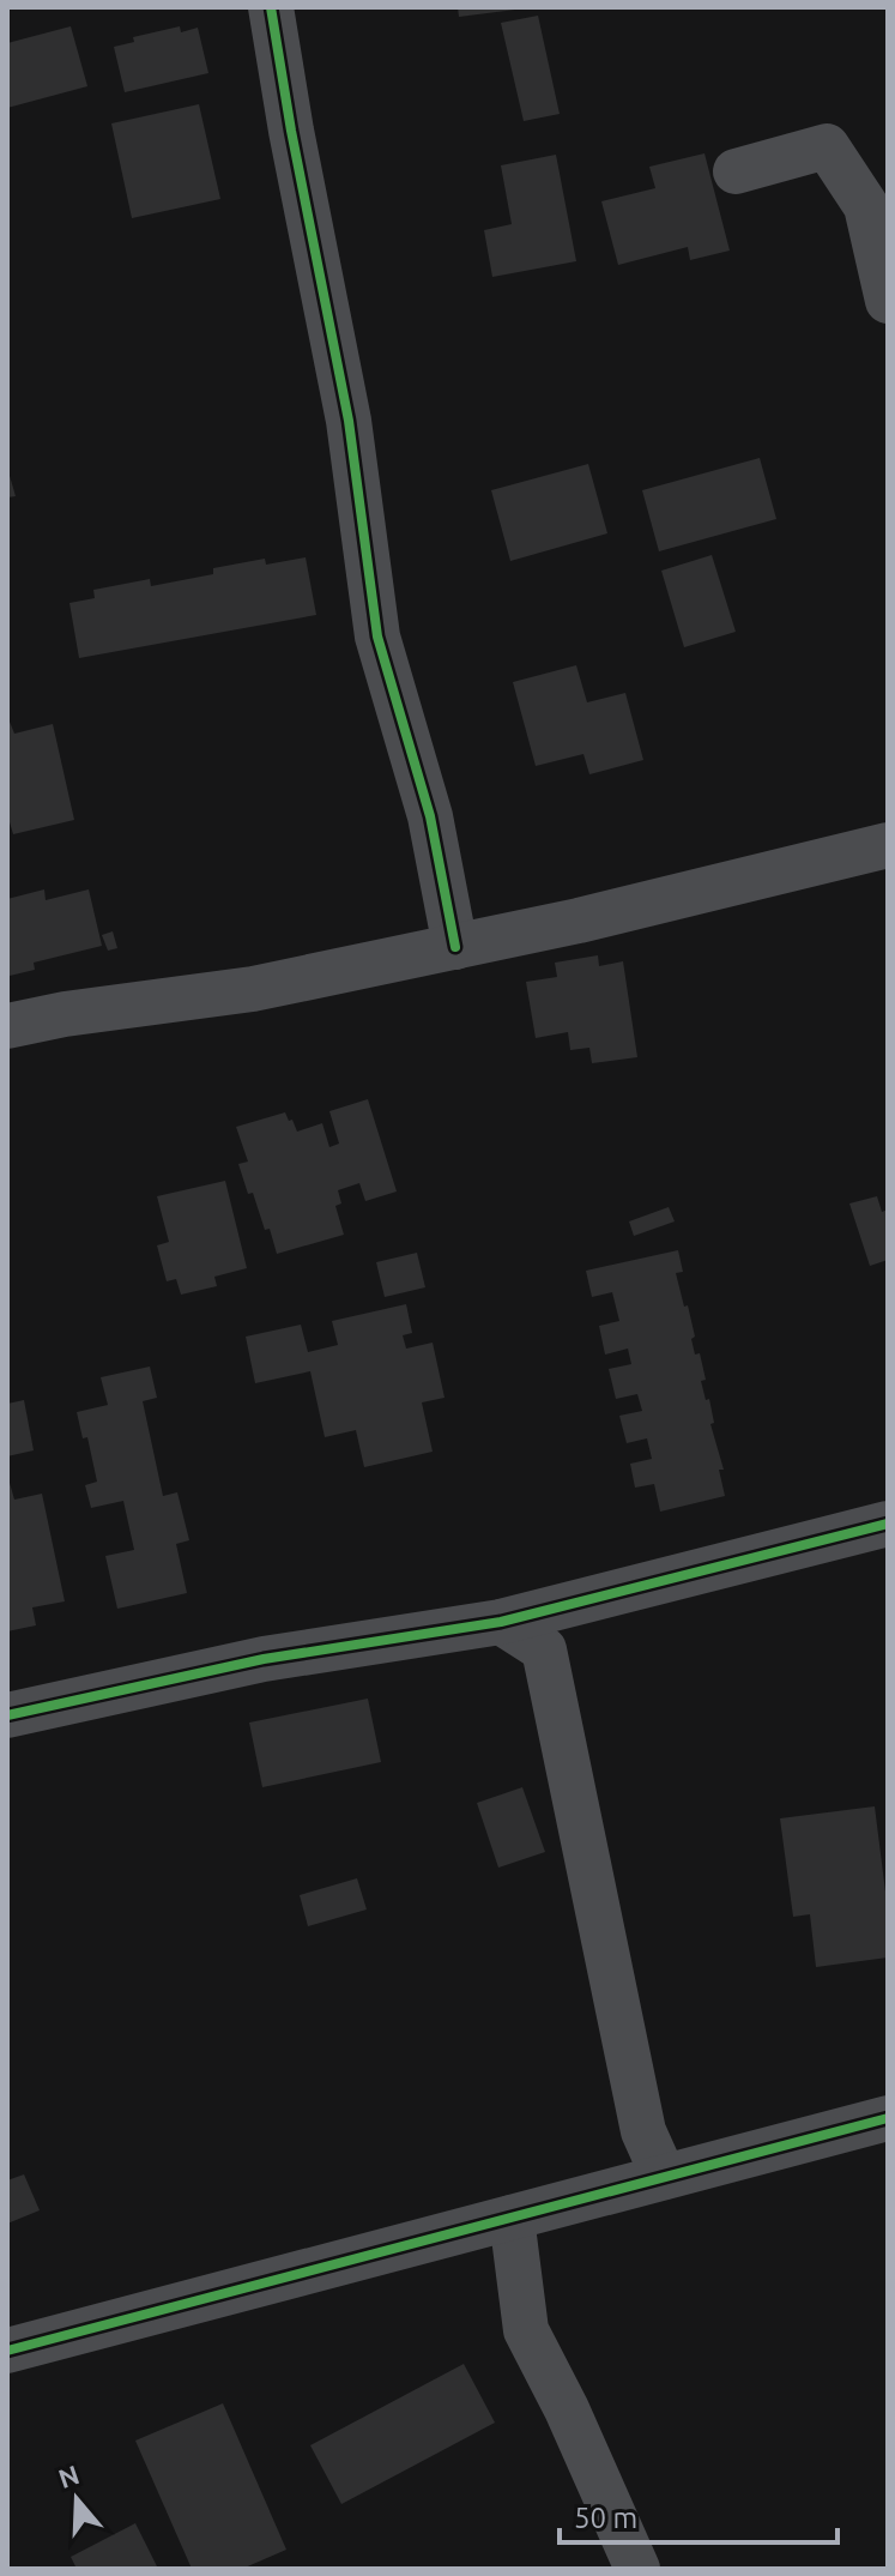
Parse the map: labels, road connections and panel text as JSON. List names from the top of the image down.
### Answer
{
  "scale_bar": "50 m",
  "north": "top"
}
